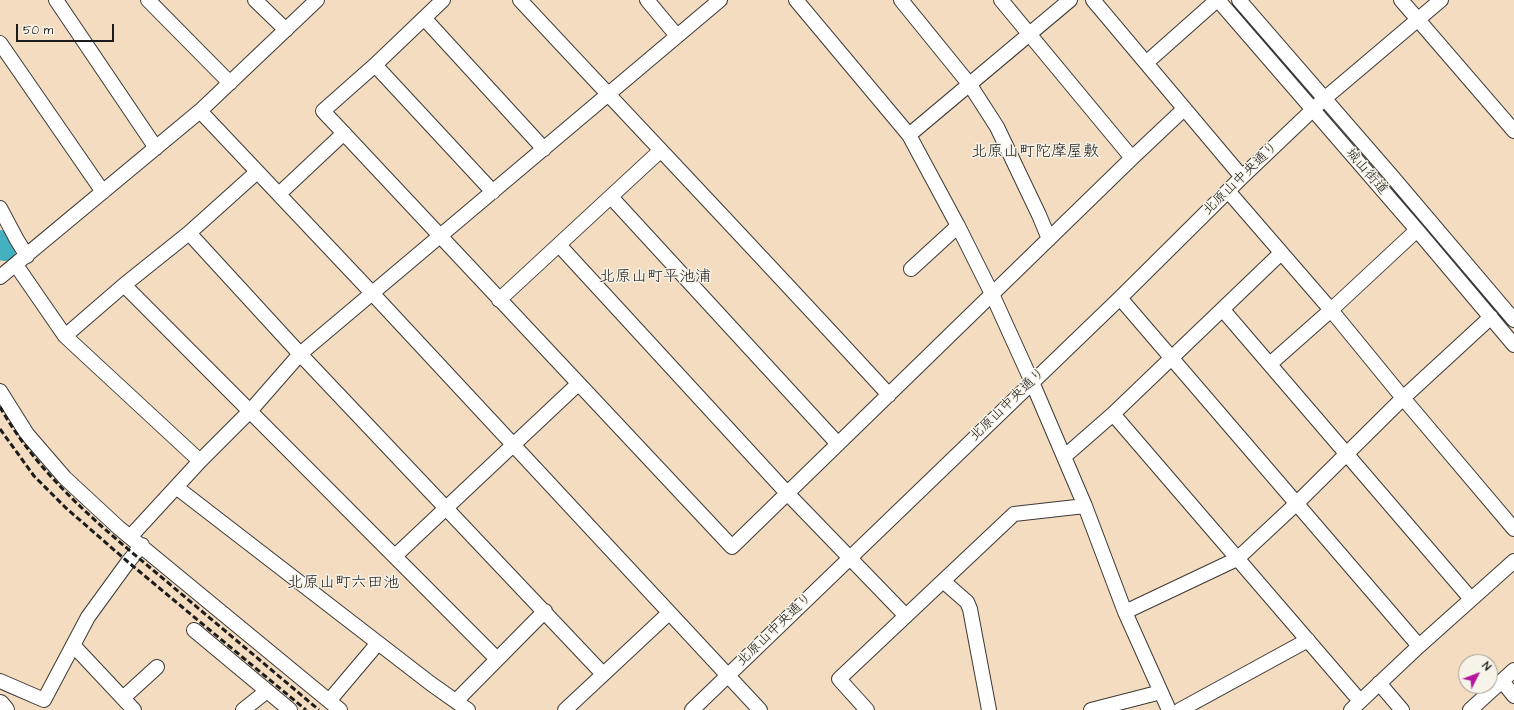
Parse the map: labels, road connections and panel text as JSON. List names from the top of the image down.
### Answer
{
  "streets": {
    "street": ["城山街道", "北原山中央通り"]
  },
  "crossings": [
    ["城山街道", "北原山中央通り"]
  ],
  "districts": ["北原山町陀摩屋敷", "北原山町平池浦", "北原山町六田池"],
  "scale_bar": "50 m",
  "north": "top right"
}
